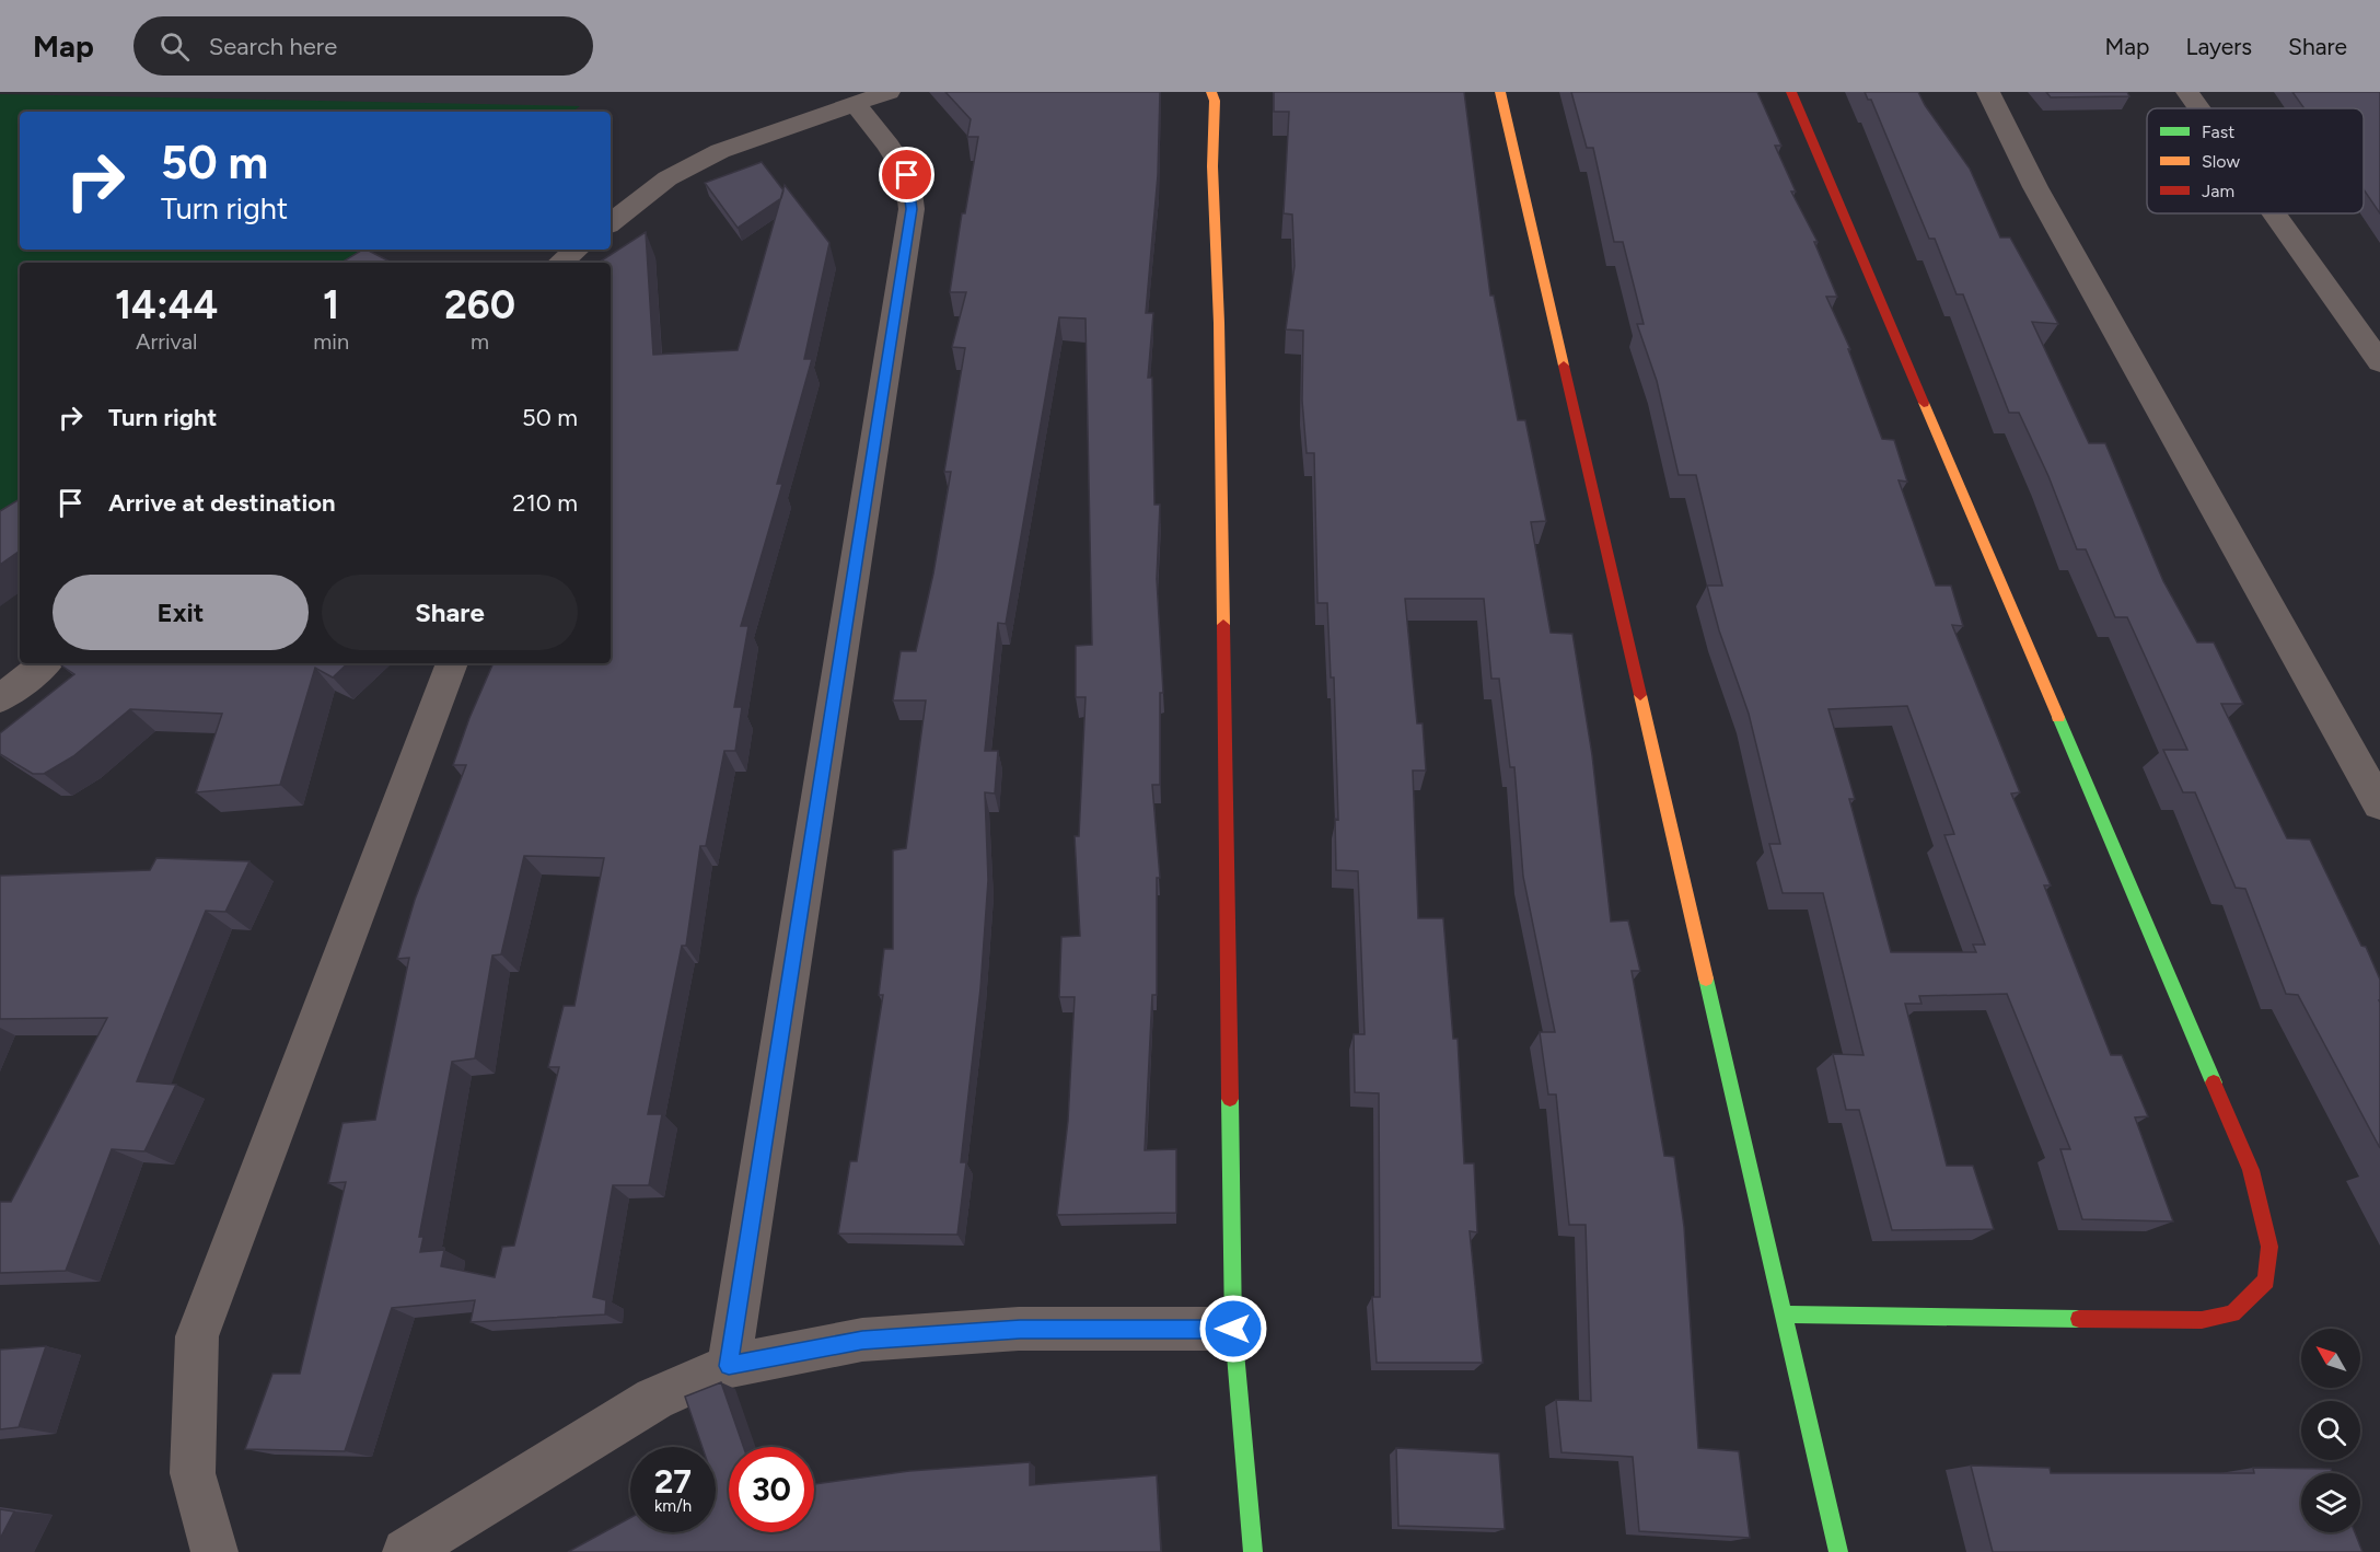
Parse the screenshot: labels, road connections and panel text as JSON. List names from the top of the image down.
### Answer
{
  "legend": ["Fast", "Slow", "Jam"],
  "north": "top left",
  "page": {
    "header": "Map",
    "search": "Search here",
    "nav": ["Map", "Layers", "Share"],
    "turn": ["50 m", "Turn right"],
    "eta": [
      "14:44",
      "Arrival",
      "1",
      "min",
      "260",
      "m"
    ],
    "list": [
      {
        "name": "Turn right",
        "value": "50 m"
      },
      {
        "name": "Arrive at destination",
        "value": "210 m"
      }
    ],
    "buttons": ["Exit", "Share"],
    "speed": "27 km/h",
    "limit": "30"
  }
}
